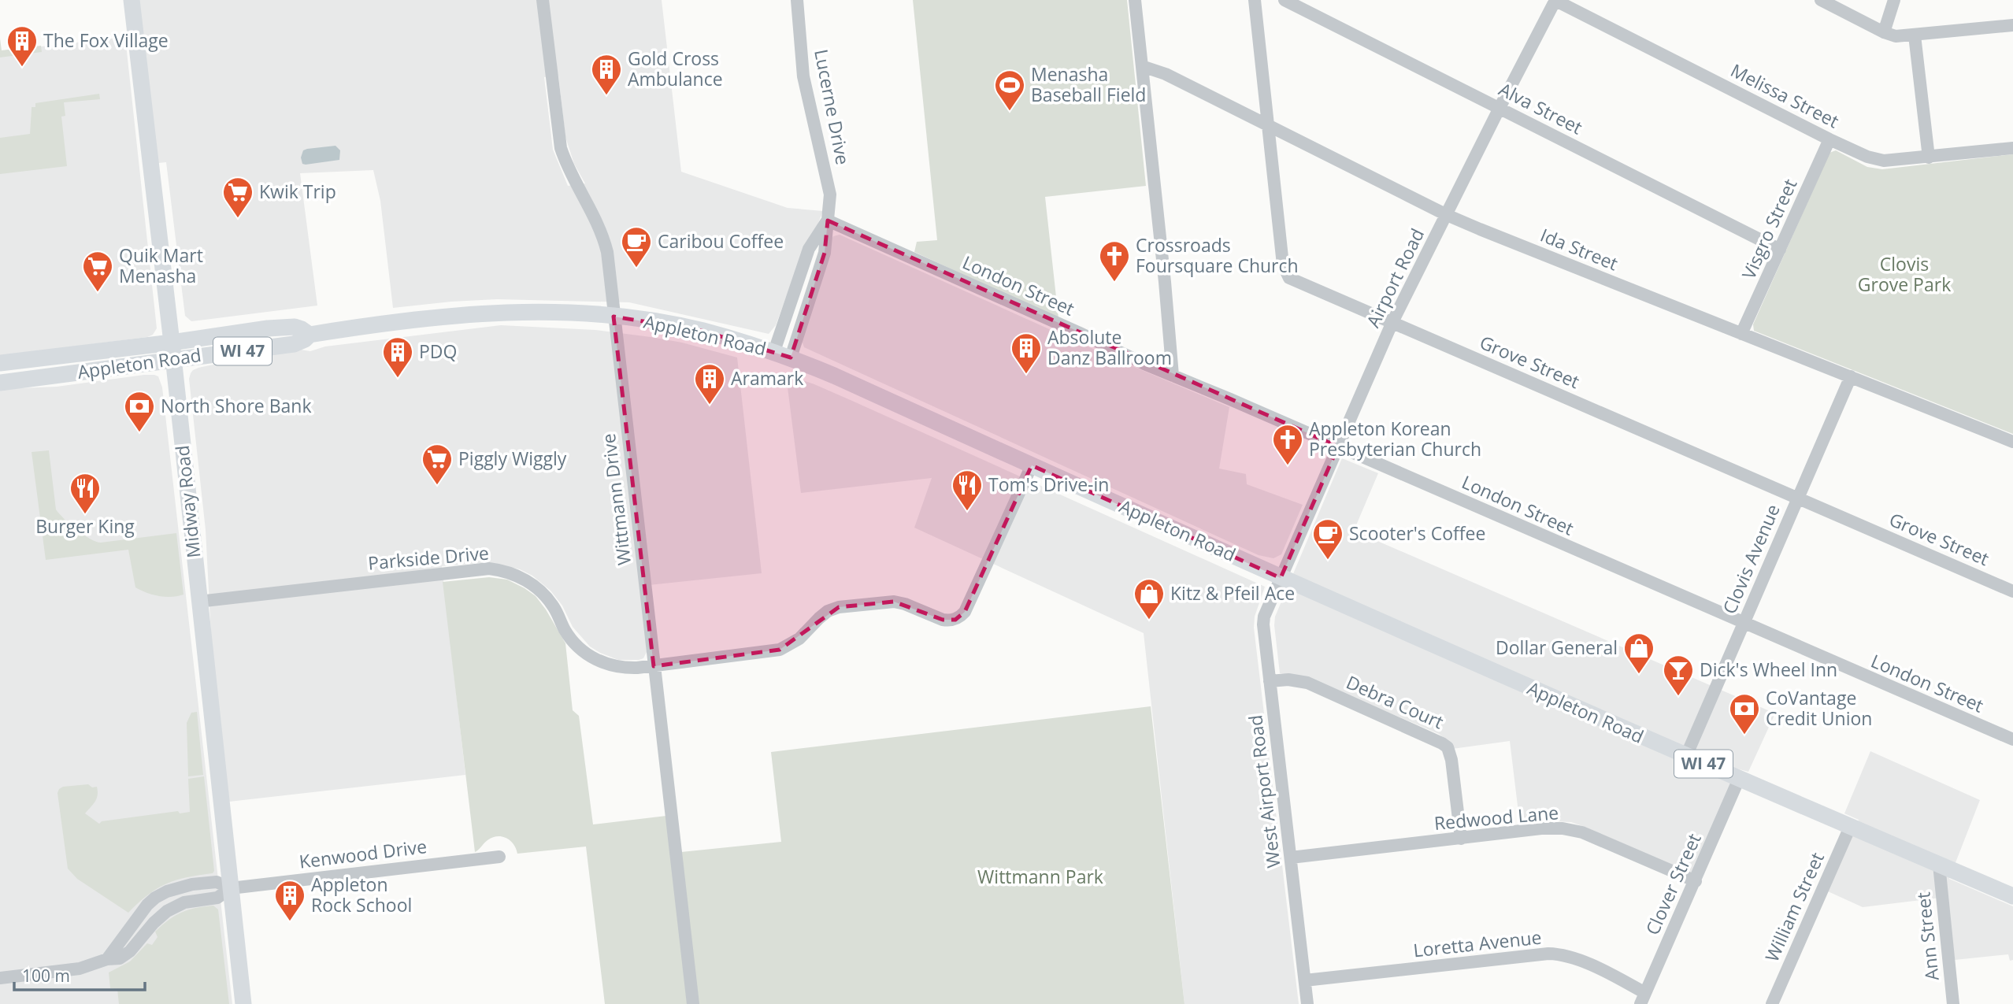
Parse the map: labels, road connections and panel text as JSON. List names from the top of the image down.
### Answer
{
  "streets": {
    "main road": ["Appleton Road", "WI 47", "Midway Road"],
    "street": [
      "Melissa Street",
      "Lucerne Drive",
      "Alva Street",
      "Visgro Street",
      "Ida Street",
      "Airport Road",
      "London Street",
      "Grove Street",
      "Wittmann Drive",
      "Parkside Drive",
      "Clovis Avenue",
      "Debra Court",
      "West Airport Road",
      "Redwood Lane",
      "Kenwood Drive",
      "Clover Street",
      "William Street",
      "Ann Street",
      "Loretta Avenue"
    ]
  },
  "crossings": [
    ["Melissa Street", "Visgro Street"],
    ["Melissa Street", "Airport Road"],
    ["Lucerne Drive", "London Street"],
    ["Lucerne Drive", "Appleton Road"],
    ["Alva Street", "Visgro Street"],
    ["Alva Street", "Airport Road"],
    ["Visgro Street", "Ida Street"],
    ["Ida Street", "Airport Road"],
    ["Ida Street", "Grove Street"],
    ["Ida Street", "Clovis Avenue"],
    ["Airport Road", "London Street"],
    ["Airport Road", "Appleton Road"],
    ["Airport Road", "Grove Street"],
    ["Airport Road", "West Airport Road"],
    ["London Street", "Clovis Avenue"],
    ["Appleton Road", "Wittmann Drive"],
    ["Appleton Road", "Midway Road"],
    ["Appleton Road", "Parkside Drive"],
    ["Appleton Road", "Clovis Avenue"],
    ["Appleton Road", "West Airport Road"],
    ["Appleton Road", "Clover Street"],
    ["Appleton Road", "William Street"],
    ["Appleton Road", "Ann Street"],
    ["Grove Street", "Clovis Avenue"],
    ["Wittmann Drive", "Parkside Drive"],
    ["Midway Road", "Parkside Drive"],
    ["Midway Road", "Kenwood Drive"],
    ["Debra Court", "West Airport Road"],
    ["Debra Court", "Redwood Lane"],
    ["West Airport Road", "Redwood Lane"],
    ["West Airport Road", "Loretta Avenue"],
    ["Redwood Lane", "Clover Street"],
    ["Clover Street", "Loretta Avenue"]
  ],
  "parks": ["Clovis Grove Park", "Wittmann Park"],
  "places": {
    "building": [
      "The Fox Village",
      "Gold Cross Ambulance",
      "Absolute Danz Ballroom",
      "PDQ",
      "Aramark",
      "Appleton Rock School"
    ],
    "sports": ["Menasha Baseball Field"],
    "supermarket": ["Kwik Trip", "Quik Mart Menasha", "Piggly Wiggly"],
    "cafe": ["Caribou Coffee", "Scooter's Coffee"],
    "church": ["Crossroads Foursquare Church", "Appleton Korean Presbyterian Church"],
    "bank": ["North Shore Bank", "CoVantage Credit Union"],
    "restaurant": ["Tom's Drive-in", "Burger King"],
    "shop": ["Kitz & Pfeil Ace", "Dollar General"],
    "bar": ["Dick's Wheel Inn"]
  },
  "scale_bar": "100 m"
}
